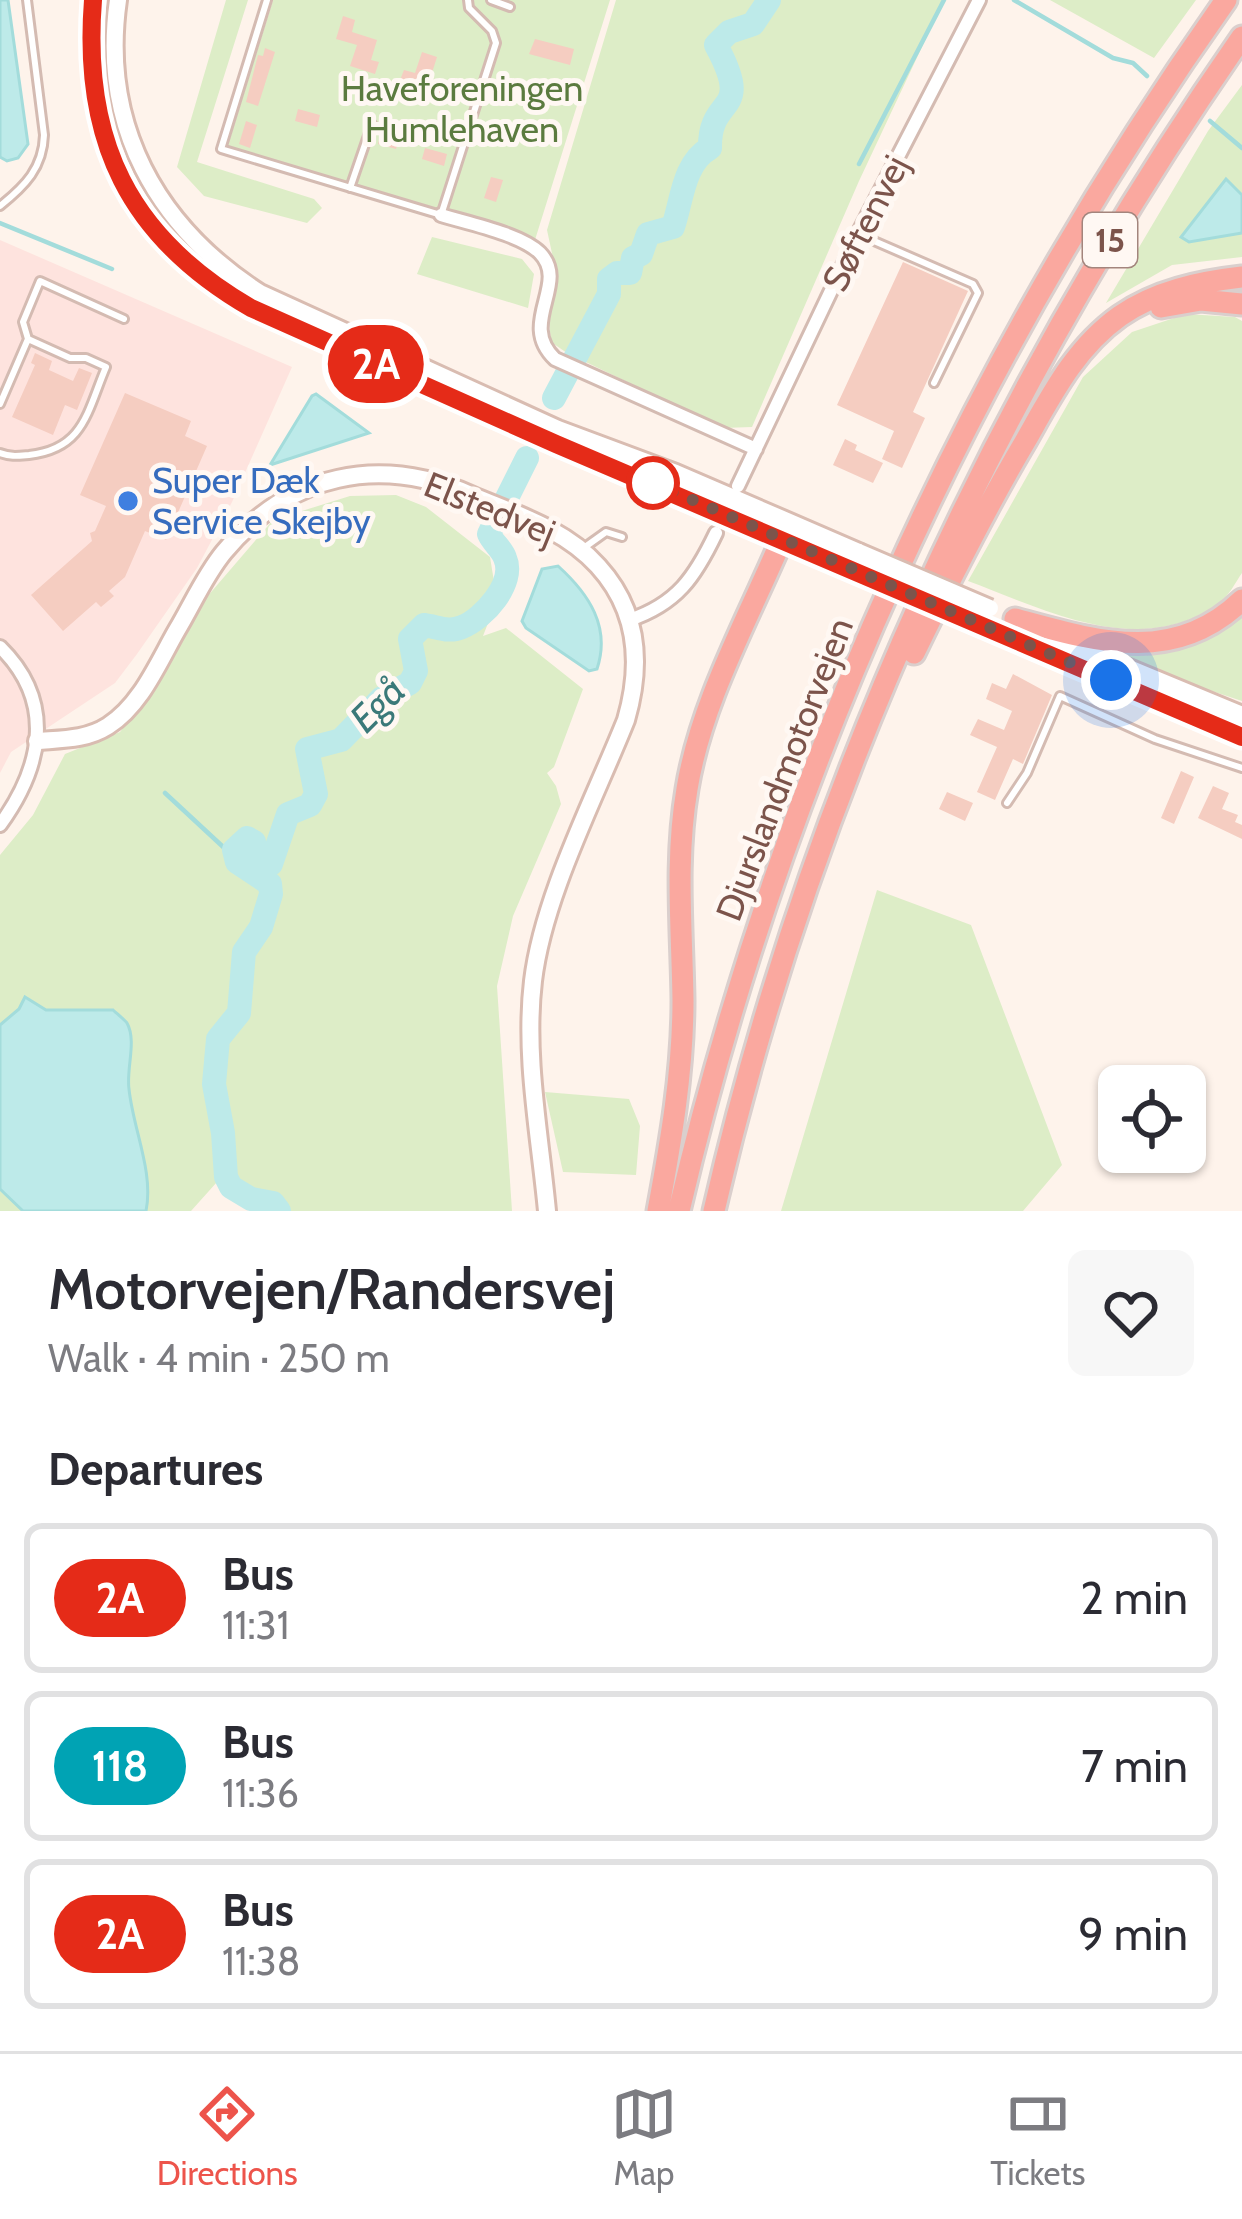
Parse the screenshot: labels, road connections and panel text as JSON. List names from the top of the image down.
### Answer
{
  "streets": {
    "highway": ["15", "Djurslandmotorvejen"],
    "main road": ["Elstedvej"],
    "street": ["Søftenvej"]
  },
  "water": ["Egå"],
  "parks": ["Haveforeningen Humlehaven"],
  "places": ["Super Dæk Service Skejby"],
  "lines": ["bus line 2A"],
  "page": {
    "on_map": "2A",
    "heading": [
      ["Motorvejen/Randersvej", "Walk · 4 min · 250 m"],
      "Departures"
    ],
    "list": [
      {
        "mark": "2A",
        "name": "Bus",
        "note": "11:31",
        "value": "2 min"
      },
      {
        "mark": "118",
        "name": "Bus",
        "note": "11:36",
        "value": "7 min"
      },
      {
        "mark": "2A",
        "name": "Bus",
        "note": "11:38",
        "value": "9 min"
      }
    ],
    "tabs": ["Directions", "Map", "Tickets"]
  }
}
